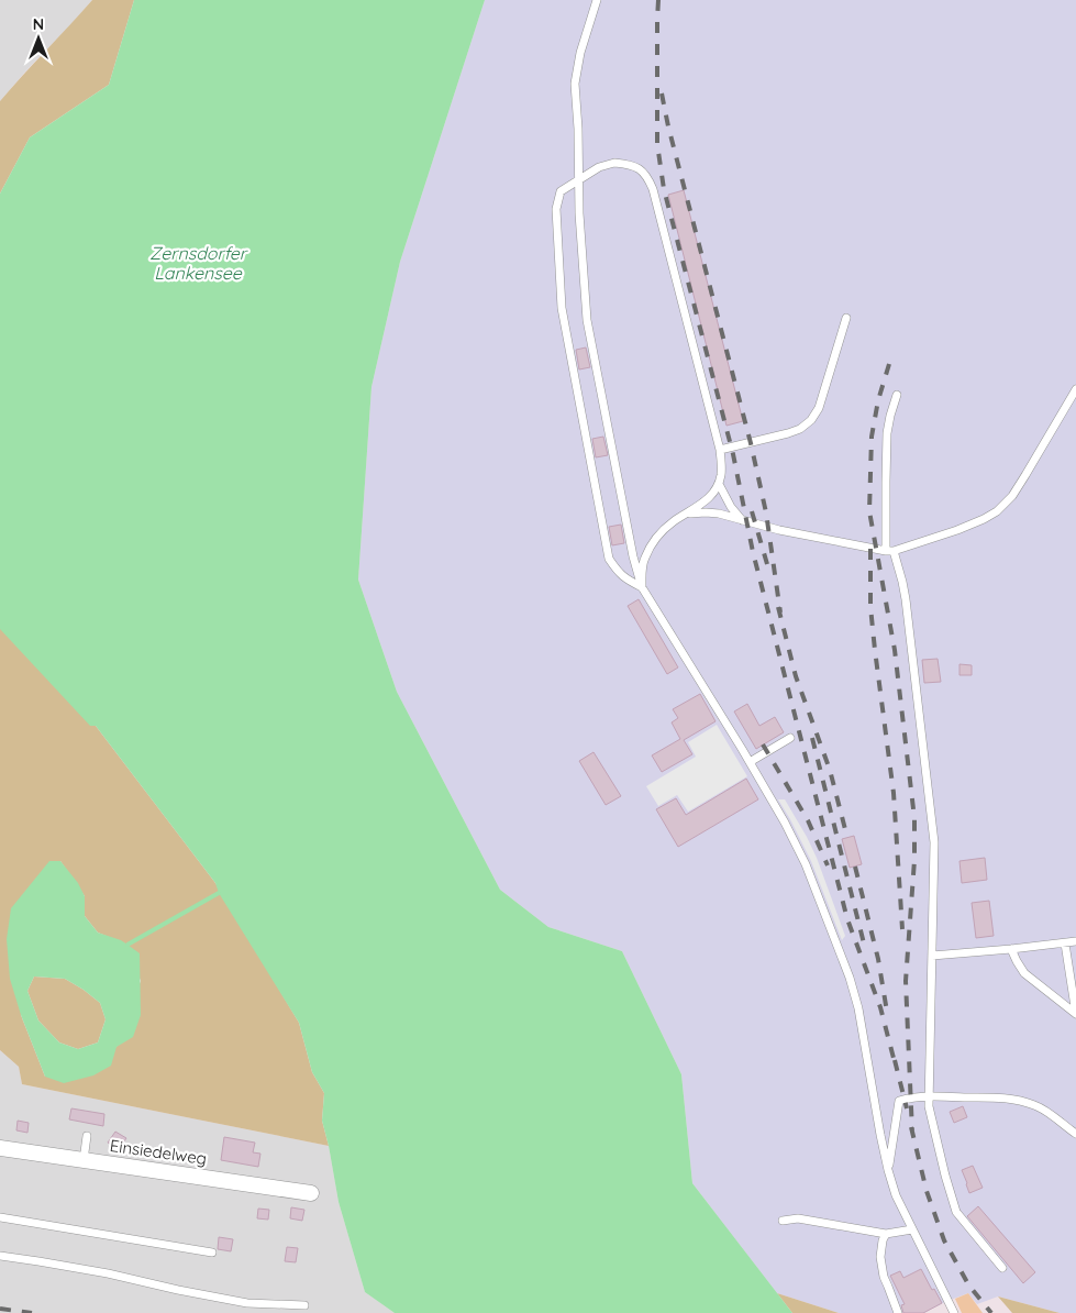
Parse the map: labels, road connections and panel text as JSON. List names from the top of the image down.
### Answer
{
  "streets": {
    "street": ["Einsiedelweg"]
  },
  "water": ["Zernsdorfer Lankensee"],
  "north": "top"
}
